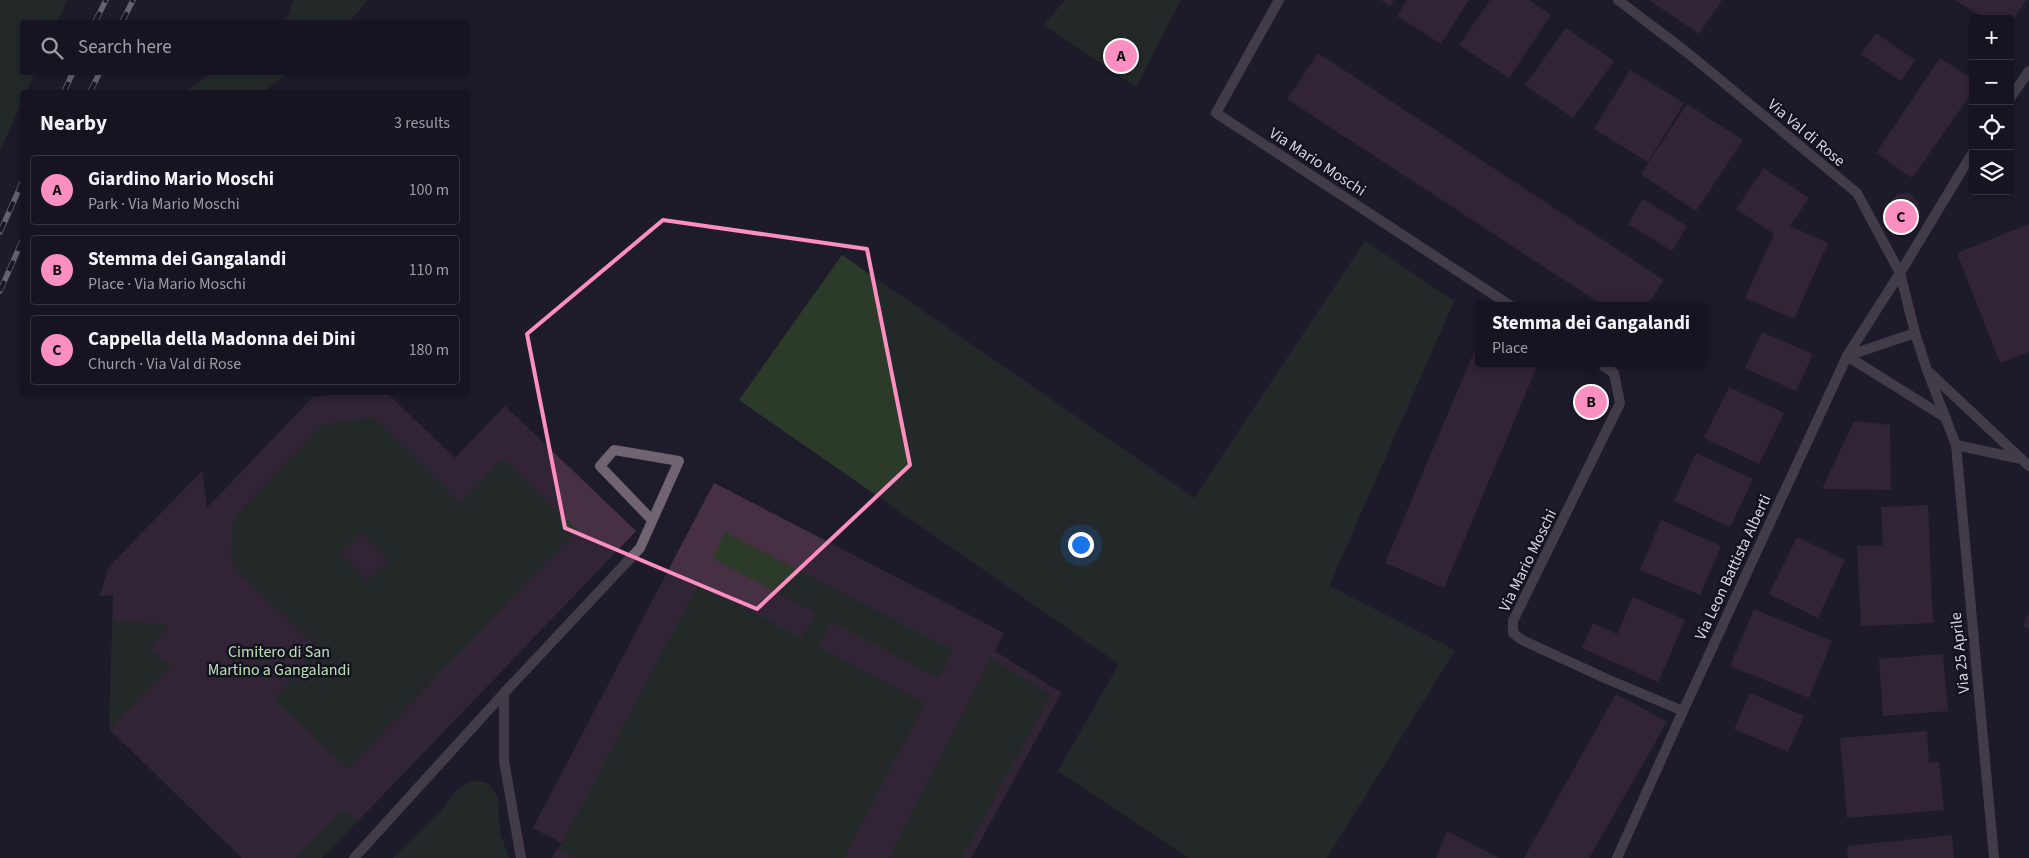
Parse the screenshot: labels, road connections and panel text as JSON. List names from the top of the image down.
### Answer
{
  "streets": {
    "street": [
      "Via Val di Rose",
      "Via Mario Moschi",
      "Via Leon Battista Alberti",
      "Via 25 Aprile"
    ]
  },
  "crossings": [
    ["Via Val di Rose", "Via Leon Battista Alberti"],
    ["Via Val di Rose", "Via 25 Aprile"],
    ["Via Mario Moschi", "Via Leon Battista Alberti"]
  ],
  "parks": ["Cimitero di San Martino a Gangalandi"],
  "page": {
    "map_buttons": ["+", "−"],
    "search": "Search here",
    "pins": ["A", "C", "B"],
    "heading": ["Nearby", "3 results"],
    "list": [
      {
        "mark": "A",
        "name": "Giardino Mario Moschi",
        "note": "Park · Via Mario Moschi",
        "value": "100 m"
      },
      {
        "mark": "B",
        "name": "Stemma dei Gangalandi",
        "note": "Place · Via Mario Moschi",
        "value": "110 m"
      },
      {
        "mark": "C",
        "name": "Cappella della Madonna dei Dini",
        "note": "Church · Via Val di Rose",
        "value": "180 m"
      }
    ],
    "popup": ["Stemma dei Gangalandi", "Place"]
  }
}
